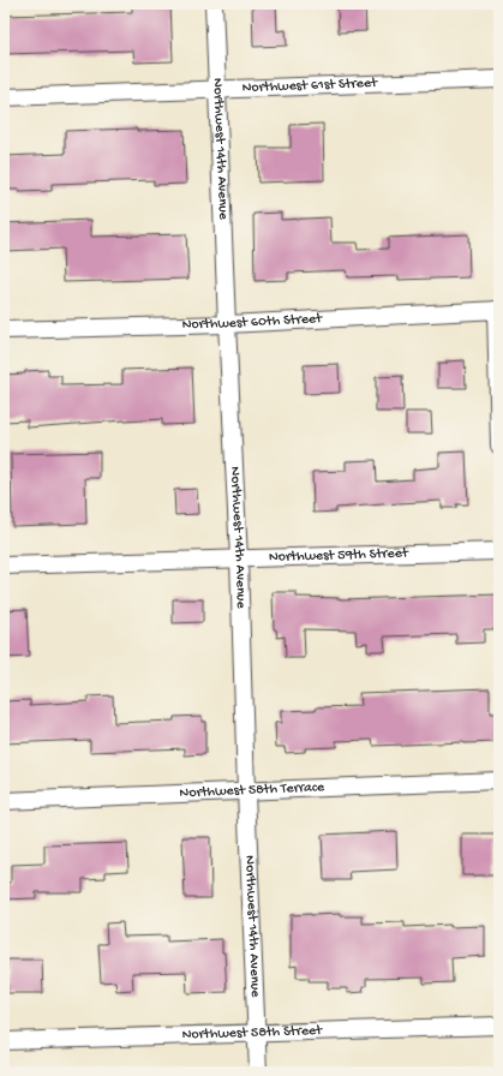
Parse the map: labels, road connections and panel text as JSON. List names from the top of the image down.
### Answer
{
  "streets": {
    "street": [
      "Northwest 61st Street",
      "Northwest 14th Avenue",
      "Northwest 60th Street",
      "Northwest 59th Street",
      "Northwest 58th Terrace",
      "Northwest 58th Street"
    ]
  },
  "crossings": [
    ["Northwest 61st Street", "Northwest 14th Avenue"],
    ["Northwest 14th Avenue", "Northwest 60th Street"],
    ["Northwest 14th Avenue", "Northwest 59th Street"],
    ["Northwest 14th Avenue", "Northwest 58th Terrace"],
    ["Northwest 14th Avenue", "Northwest 58th Street"]
  ]
}
